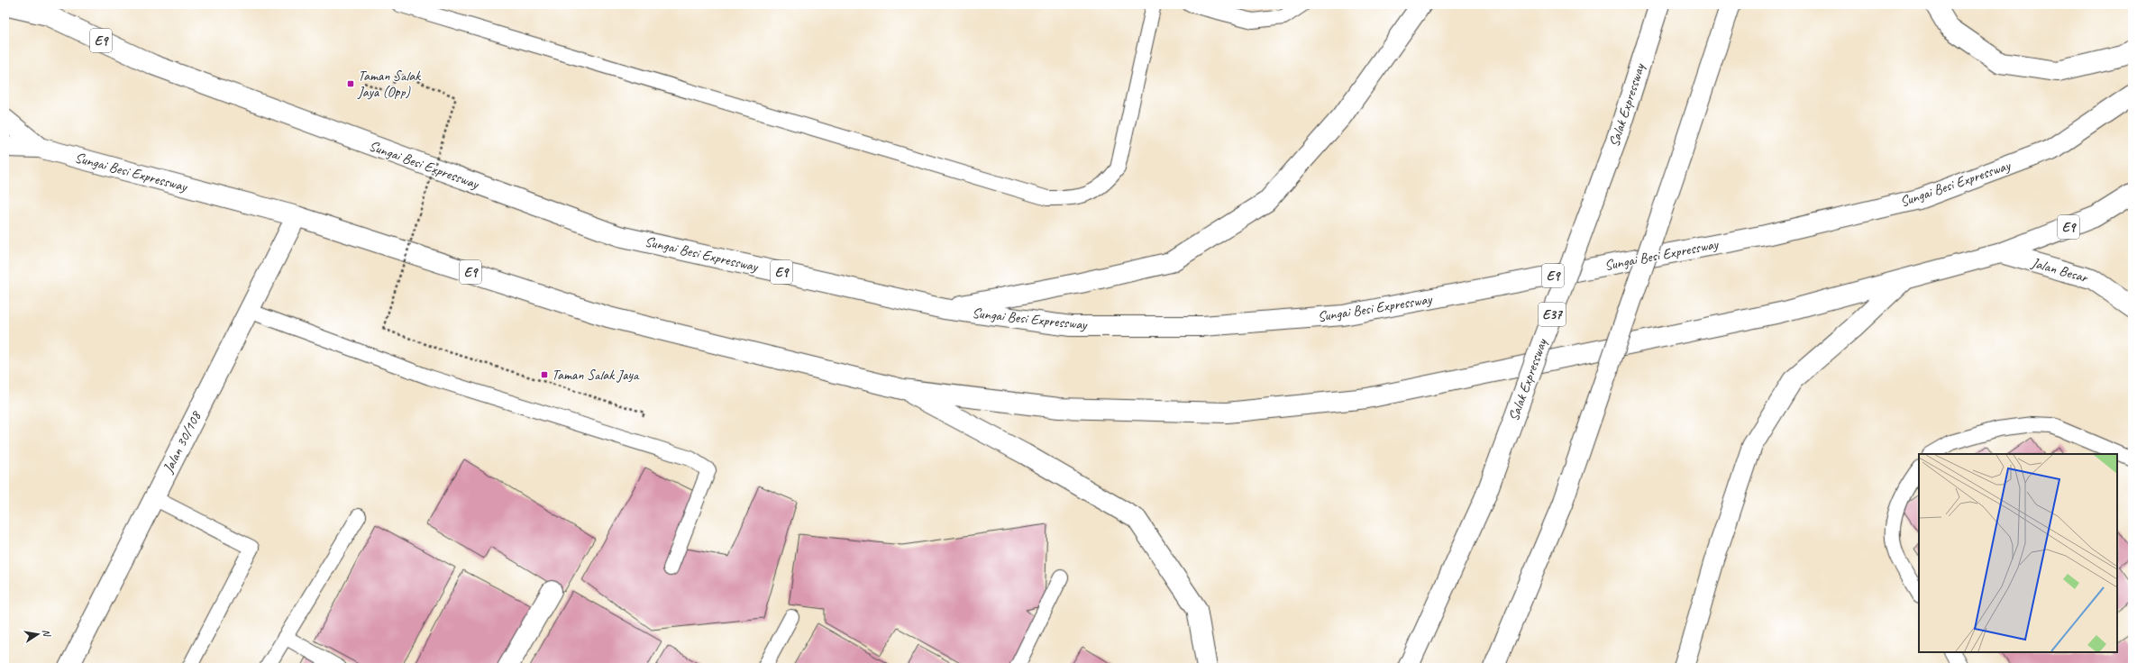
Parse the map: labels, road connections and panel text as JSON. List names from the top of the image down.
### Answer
{
  "streets": {
    "main road": [
      "E9",
      "Salak Expressway",
      "Sungai Besi Expressway",
      "Jalan Besar",
      "E37",
      "Jalan 30/108"
    ]
  },
  "crossings": [
    ["Sungai Besi Expressway", "Jalan Besar"],
    ["Sungai Besi Expressway", "Jalan 30/108"]
  ],
  "places": {
    "transit": ["Taman Salak Jaya (Opp)", "Taman Salak Jaya"]
  },
  "north": "right"
}
